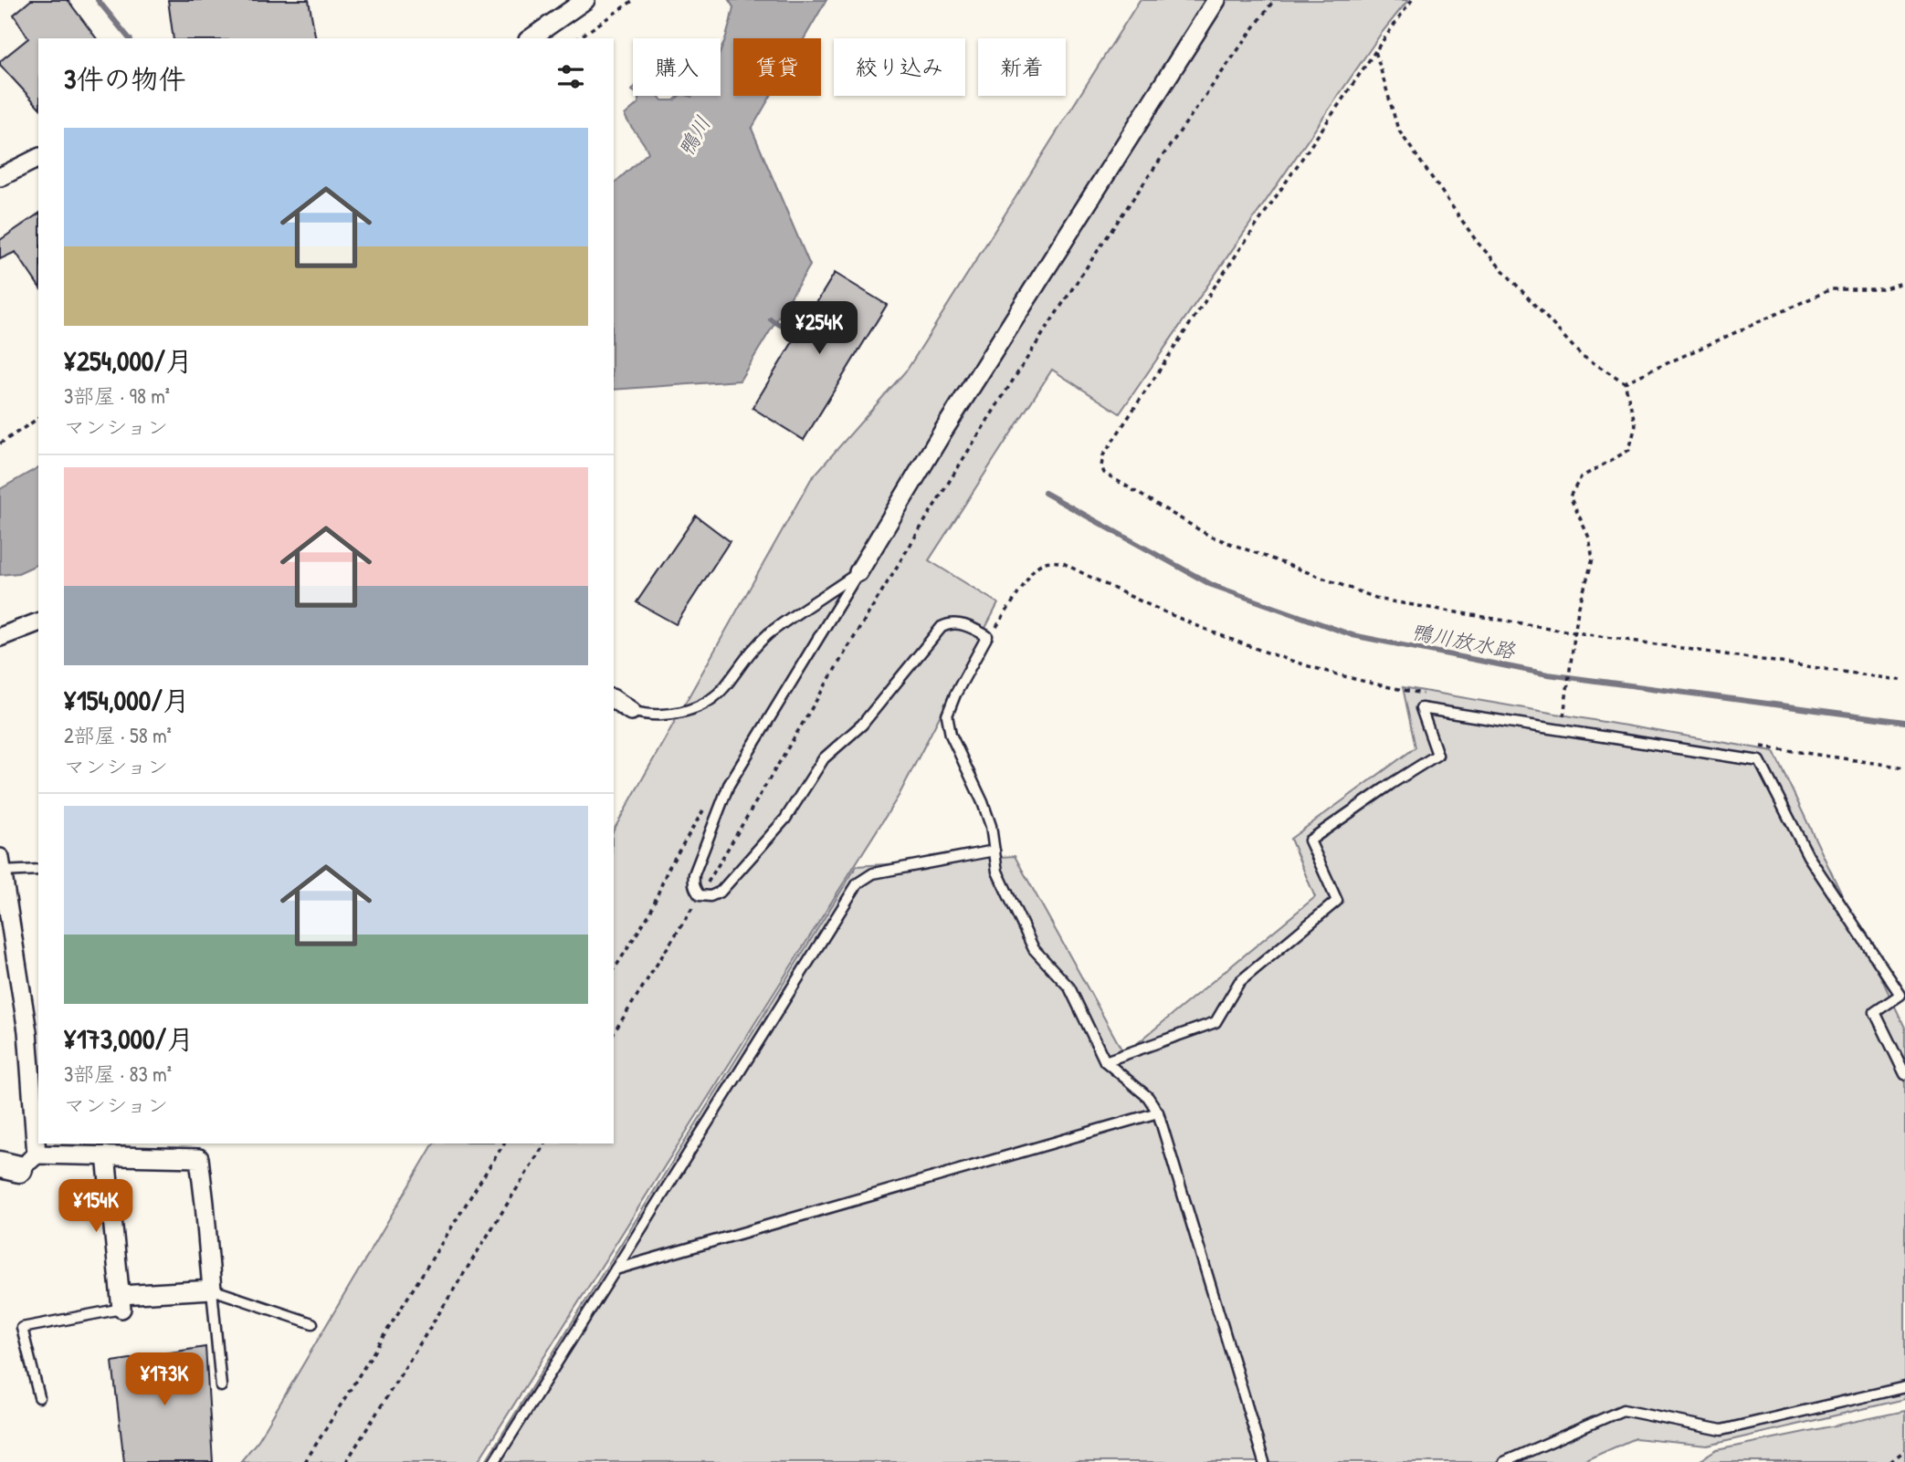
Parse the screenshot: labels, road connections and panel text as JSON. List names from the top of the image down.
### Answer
{
  "water": ["鴨川", "鴨川放水路"],
  "page": {
    "chip": [
      "購入",
      "賃貸",
      "絞り込み",
      "新着"
    ],
    "heading": "3件の物件",
    "list": [
      {
        "name": "¥254,000/月",
        "note": "3部屋 · 98 m² · マンション"
      },
      {
        "name": "¥154,000/月",
        "note": "2部屋 · 58 m² · マンション"
      },
      {
        "name": "¥173,000/月",
        "note": "3部屋 · 83 m² · マンション"
      }
    ],
    "price": ["¥254K", "¥154K", "¥173K"]
  }
}
